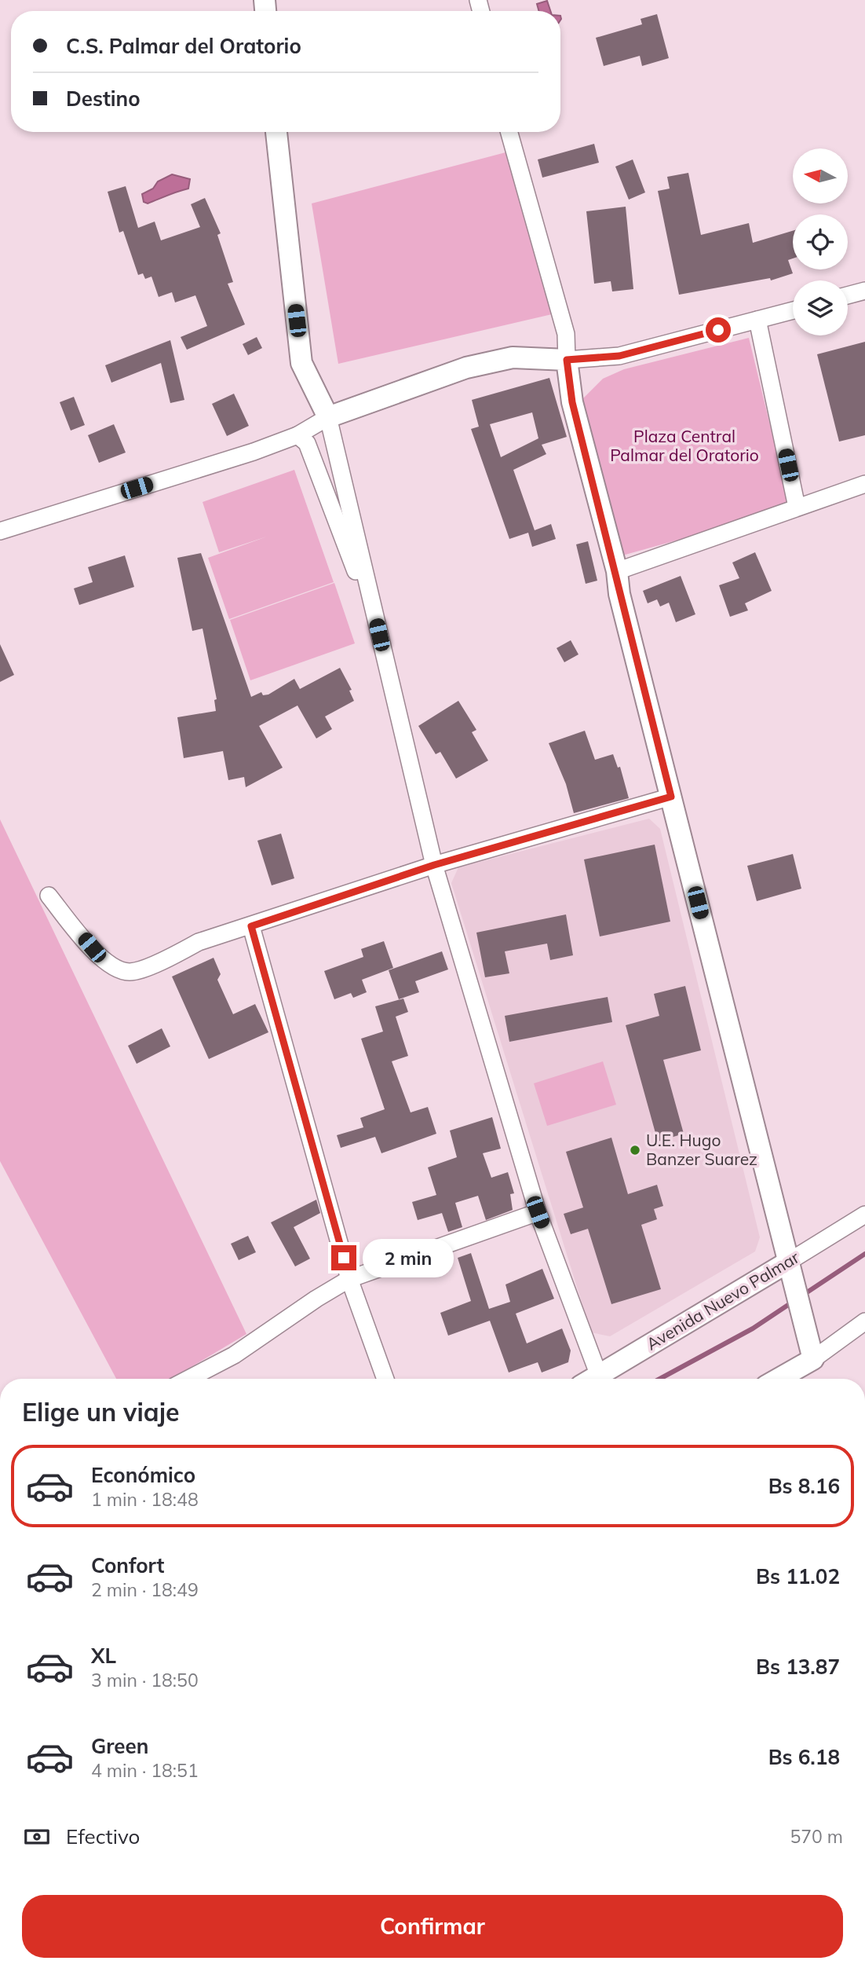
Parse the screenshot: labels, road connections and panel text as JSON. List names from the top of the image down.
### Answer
{
  "streets": {
    "main road": ["Avenida Nuevo Palmar"]
  },
  "parks": ["Plaza Central Palmar del Oratorio"],
  "places": ["U.E. Hugo Banzer Suarez"],
  "north": "left",
  "page": {
    "banner": ["C.S. Palmar del Oratorio", "Destino"],
    "bubble": "2 min",
    "heading": "Elige un viaje",
    "list": [
      {
        "name": "Económico",
        "note": "1 min · 18:48",
        "value": "Bs 8.16"
      },
      {
        "name": "Confort",
        "note": "2 min · 18:49",
        "value": "Bs 11.02"
      },
      {
        "name": "XL",
        "note": "3 min · 18:50",
        "value": "Bs 13.87"
      },
      {
        "name": "Green",
        "note": "4 min · 18:51",
        "value": "Bs 6.18"
      }
    ],
    "pay": ["Efectivo", "570 m"],
    "buttons": "Confirmar"
  }
}
